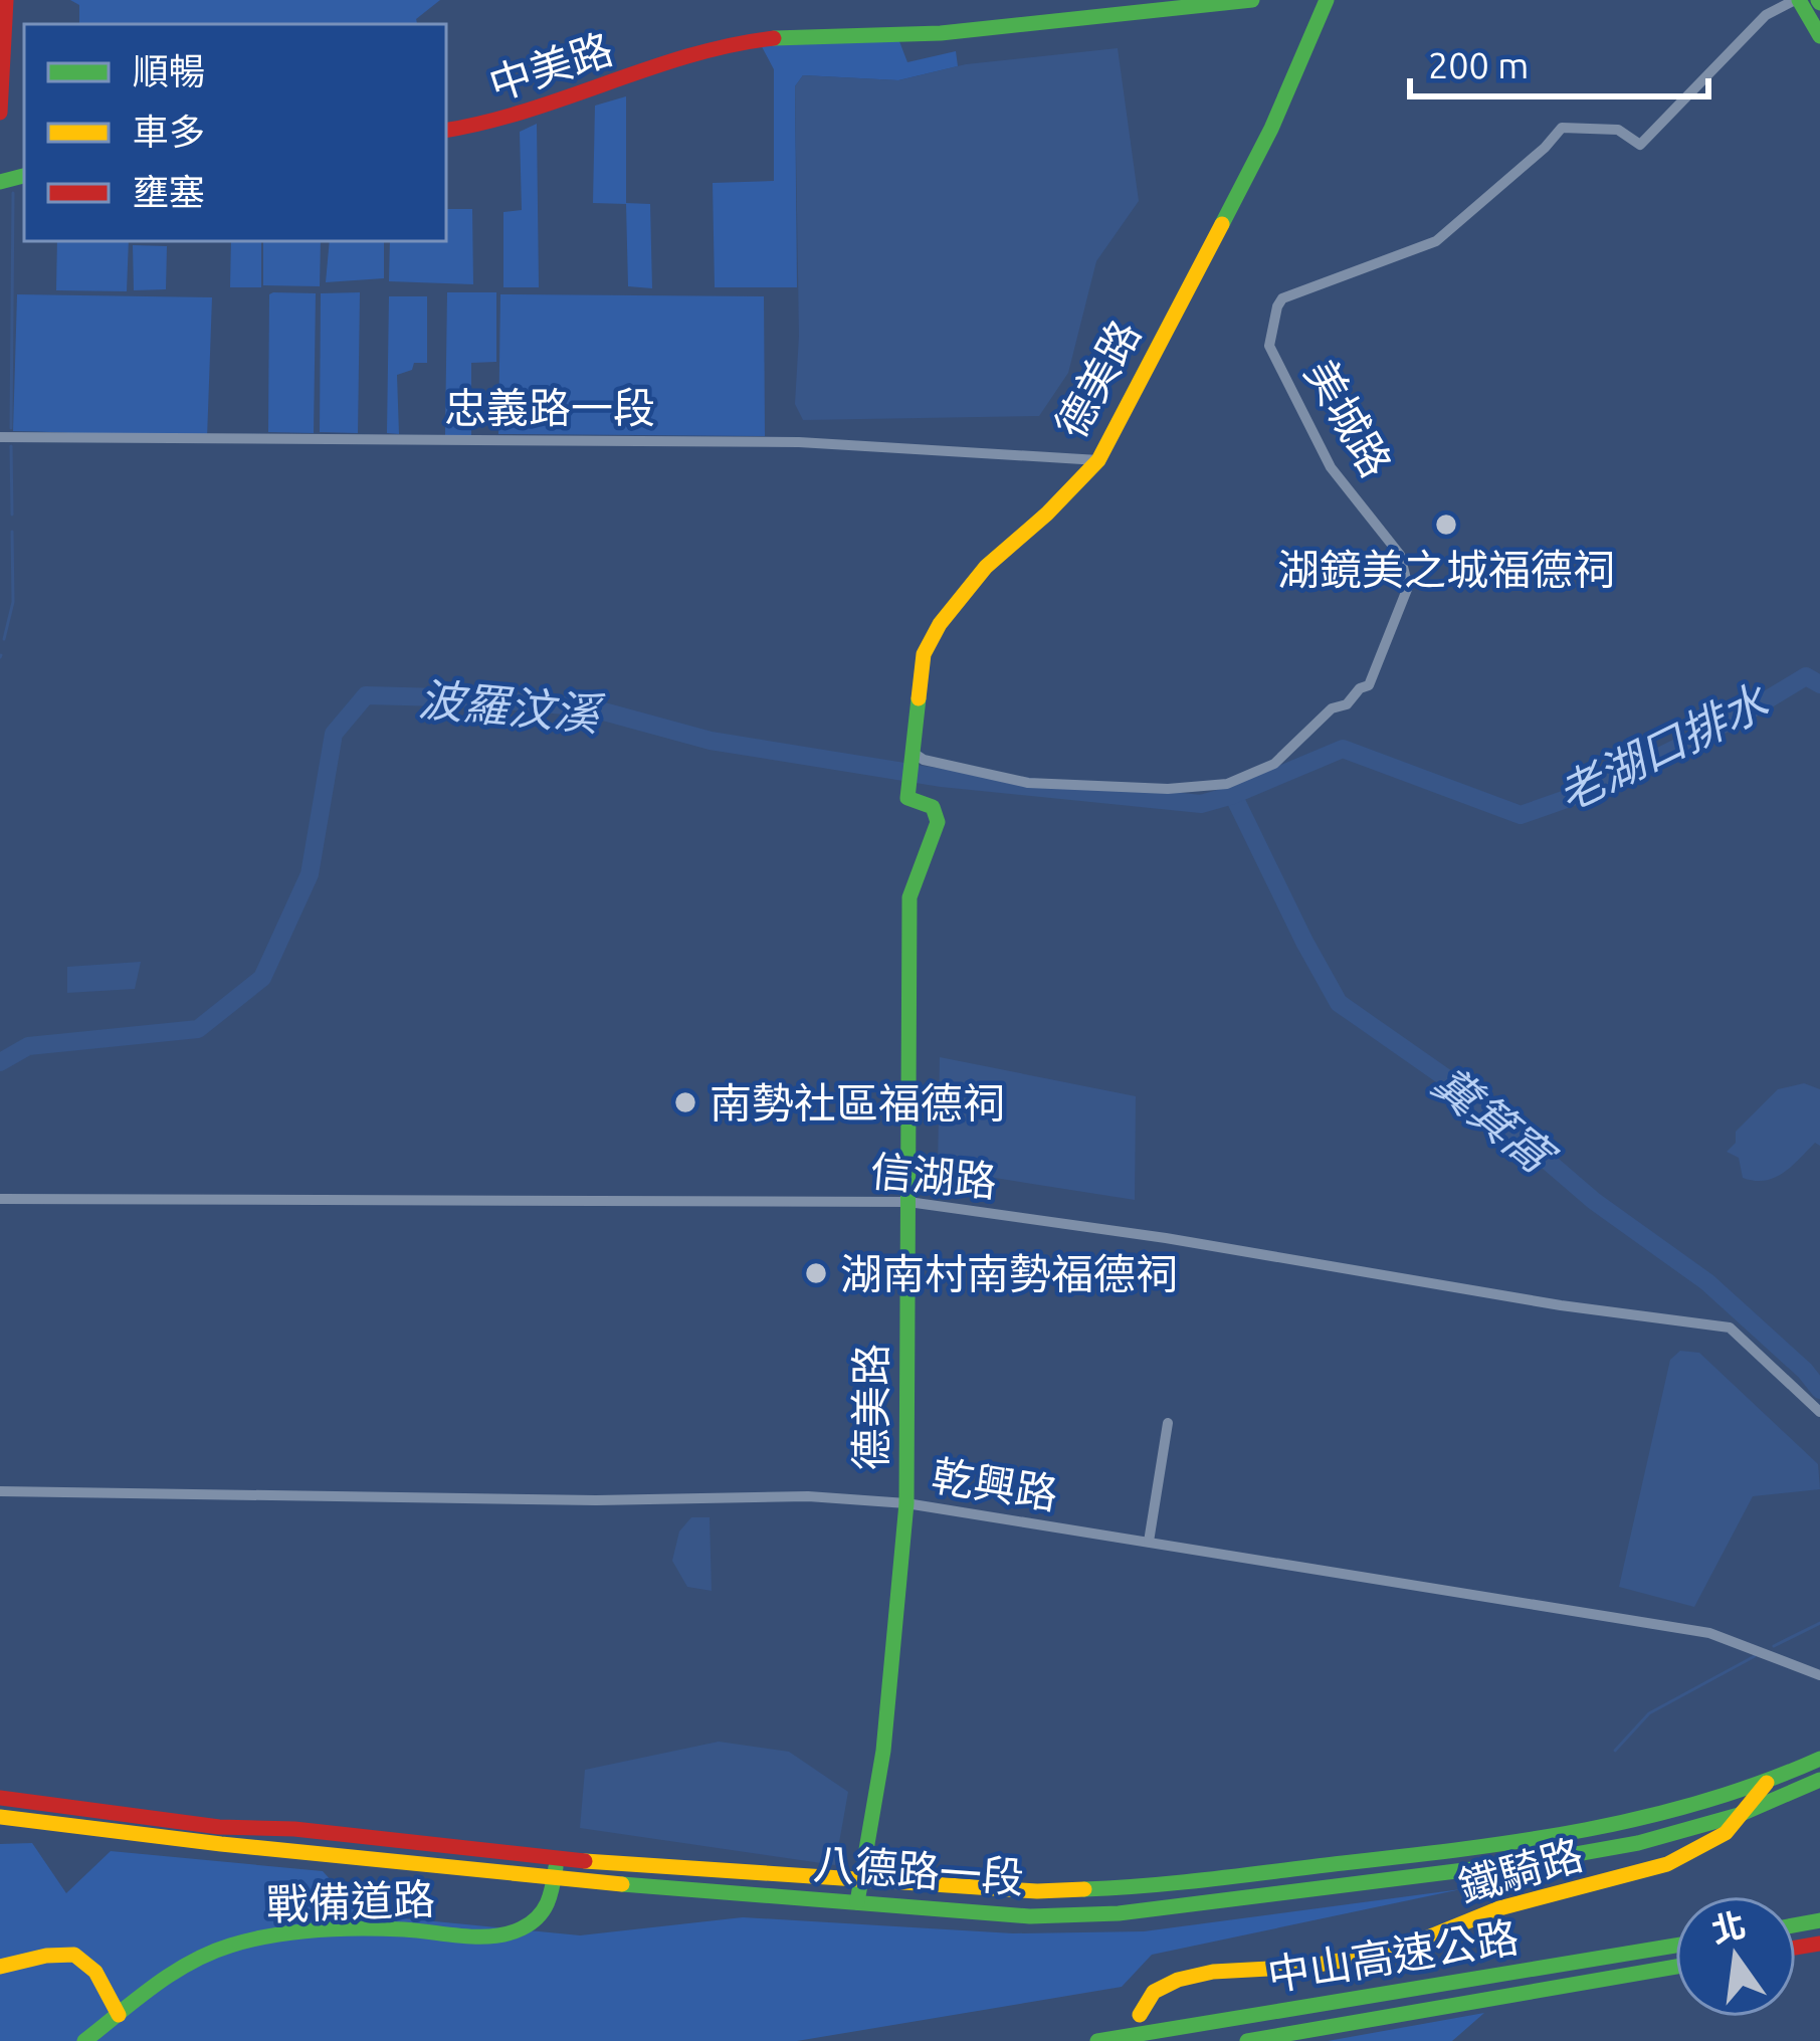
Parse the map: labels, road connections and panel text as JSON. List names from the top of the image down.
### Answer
{
  "streets": {
    "main road": [
      "中美路",
      "德美路",
      "八德路一段",
      "鐵騎路",
      "戰備道路",
      "中山高速公路"
    ],
    "street": [
      "忠義路一段",
      "美城路",
      "信湖路",
      "乾興路"
    ]
  },
  "crossings": [
    ["德美路", "忠義路一段"],
    ["德美路", "美城路"],
    ["德美路", "信湖路"],
    ["德美路", "乾興路"],
    ["德美路", "八德路一段"],
    ["八德路一段", "鐵騎路"],
    ["八德路一段", "戰備道路"]
  ],
  "water": ["波羅汶溪", "老湖口排水", "糞箕窩"],
  "places": ["湖鏡美之城福德祠", "南勢社區福德祠", "湖南村南勢福德祠"],
  "legend": ["順暢", "車多", "壅塞"],
  "scale_bar": "200 m",
  "north": "top"
}
